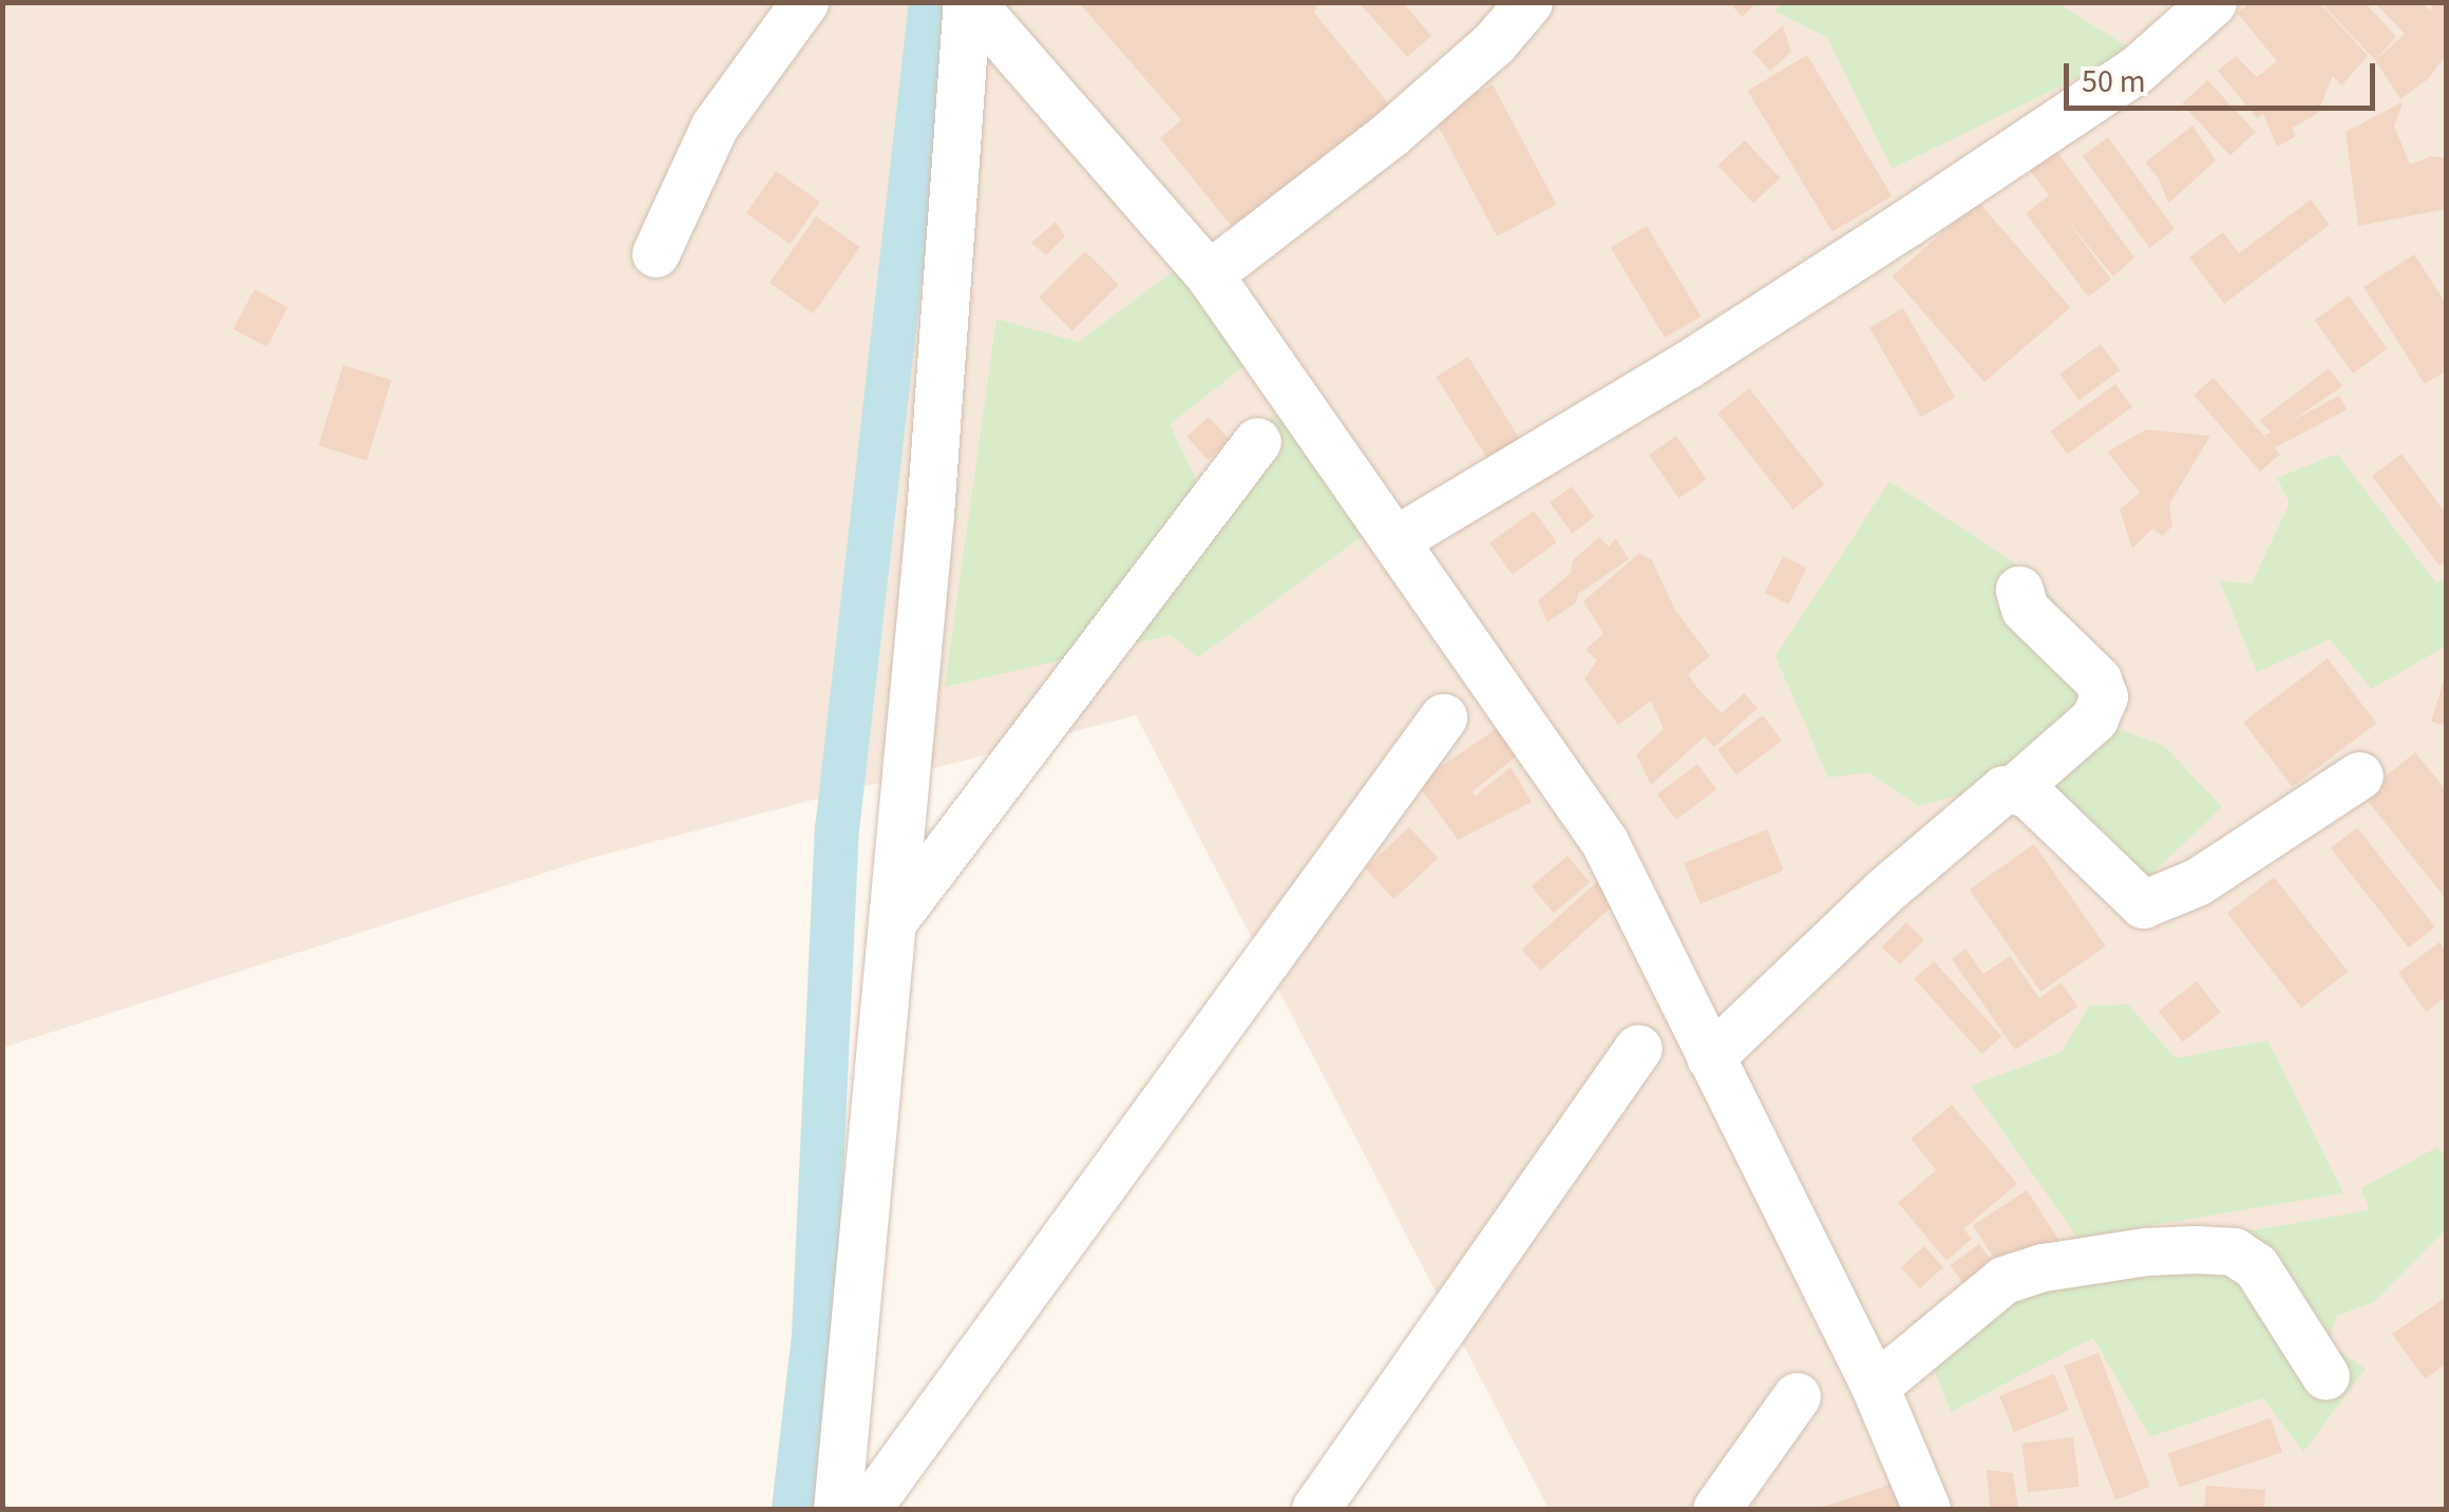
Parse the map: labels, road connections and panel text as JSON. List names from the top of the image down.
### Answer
{
  "scale_bar": "50 m"
}
